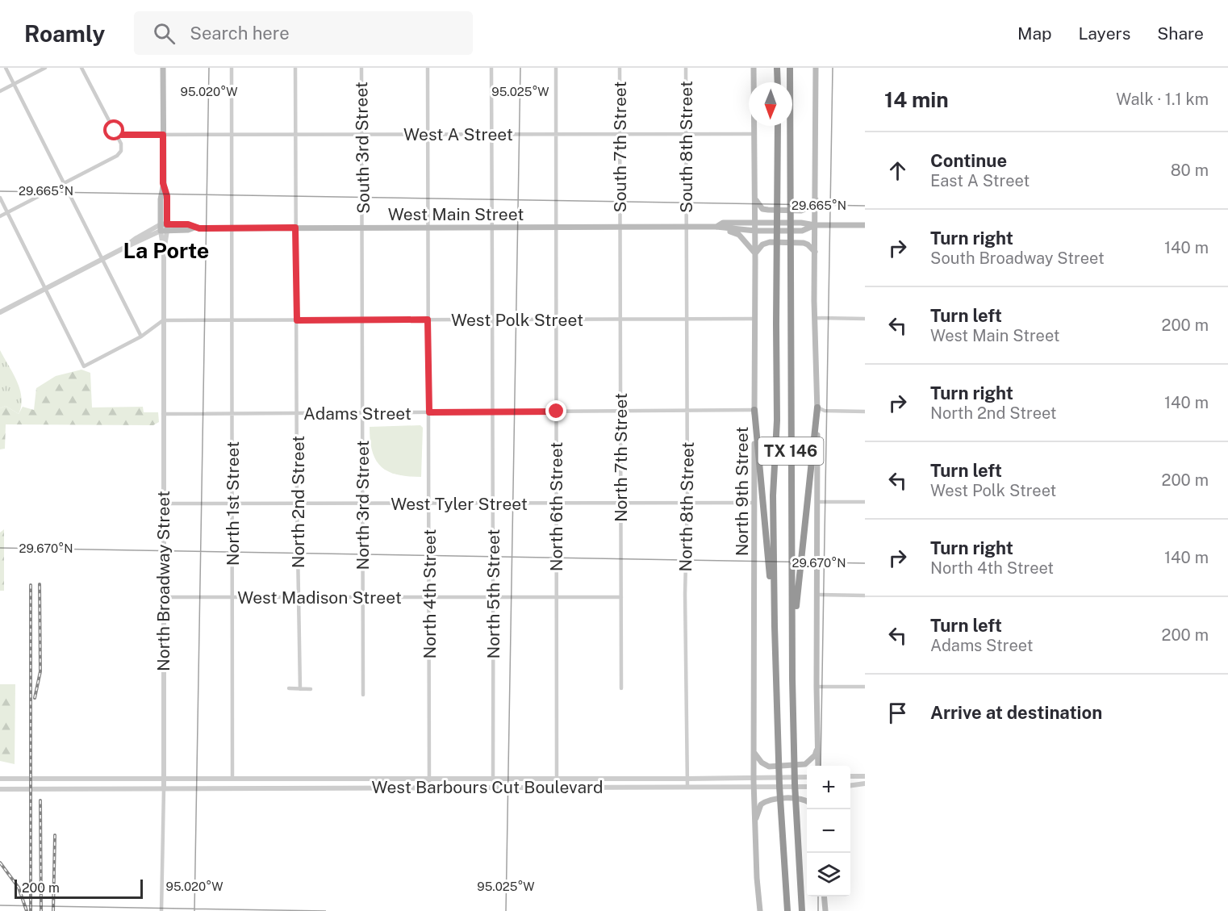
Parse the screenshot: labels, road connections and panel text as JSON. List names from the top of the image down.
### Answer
{
  "streets": {
    "highway": ["TX 146"],
    "main road": ["West Main Street", "North 9th Street"],
    "street": [
      "West A Street",
      "South 7th Street",
      "South 8th Street",
      "South 3rd Street",
      "West Polk Street",
      "Adams Street",
      "North 7th Street",
      "North 2nd Street",
      "North 1st Street",
      "West Tyler Street",
      "North 3rd Street",
      "North 6th Street",
      "North 8th Street",
      "North Broadway Street",
      "North 4th Street",
      "North 5th Street",
      "West Madison Street",
      "West Barbours Cut Boulevard"
    ]
  },
  "crossings": [
    ["West A Street", "South 7th Street"],
    ["West A Street", "South 8th Street"],
    ["West A Street", "South 3rd Street"],
    ["West A Street", "North 9th Street"],
    ["West A Street", "North 2nd Street"],
    ["West A Street", "North 1st Street"],
    ["West A Street", "North 6th Street"],
    ["West A Street", "North 4th Street"],
    ["West A Street", "North 5th Street"],
    ["South 7th Street", "West Main Street"],
    ["South 7th Street", "North 7th Street"],
    ["South 8th Street", "West Main Street"],
    ["South 8th Street", "North 8th Street"],
    ["South 3rd Street", "West Main Street"],
    ["South 3rd Street", "North 3rd Street"],
    ["West Main Street", "North 7th Street"],
    ["West Main Street", "North 9th Street"],
    ["West Main Street", "North 2nd Street"],
    ["West Main Street", "North 1st Street"],
    ["West Main Street", "North 3rd Street"],
    ["West Main Street", "North 6th Street"],
    ["West Main Street", "North 8th Street"],
    ["West Main Street", "North Broadway Street"],
    ["West Main Street", "North 4th Street"],
    ["West Main Street", "North 5th Street"],
    ["West Polk Street", "North 7th Street"],
    ["West Polk Street", "North 9th Street"],
    ["West Polk Street", "North 2nd Street"],
    ["West Polk Street", "North 1st Street"],
    ["West Polk Street", "North 3rd Street"],
    ["West Polk Street", "North 6th Street"],
    ["West Polk Street", "North 8th Street"],
    ["West Polk Street", "North Broadway Street"],
    ["West Polk Street", "North 4th Street"],
    ["West Polk Street", "North 5th Street"],
    ["Adams Street", "North 7th Street"],
    ["Adams Street", "North 9th Street"],
    ["Adams Street", "North 2nd Street"],
    ["Adams Street", "North 1st Street"],
    ["Adams Street", "North 3rd Street"],
    ["Adams Street", "North 6th Street"],
    ["Adams Street", "North 8th Street"],
    ["Adams Street", "North Broadway Street"],
    ["Adams Street", "North 4th Street"],
    ["Adams Street", "North 5th Street"],
    ["North 7th Street", "West Tyler Street"],
    ["North 7th Street", "West Madison Street"],
    ["North 9th Street", "West Tyler Street"],
    ["North 9th Street", "West Barbours Cut Boulevard"],
    ["North 2nd Street", "West Tyler Street"],
    ["North 2nd Street", "West Madison Street"],
    ["North 1st Street", "West Tyler Street"],
    ["North 1st Street", "West Madison Street"],
    ["North 1st Street", "West Barbours Cut Boulevard"],
    ["West Tyler Street", "North 3rd Street"],
    ["West Tyler Street", "North 6th Street"],
    ["West Tyler Street", "North 8th Street"],
    ["West Tyler Street", "North Broadway Street"],
    ["West Tyler Street", "North 4th Street"],
    ["West Tyler Street", "North 5th Street"],
    ["North 3rd Street", "West Madison Street"],
    ["North 6th Street", "West Madison Street"],
    ["North 6th Street", "West Barbours Cut Boulevard"],
    ["North 8th Street", "West Barbours Cut Boulevard"],
    ["North Broadway Street", "West Madison Street"],
    ["North Broadway Street", "West Barbours Cut Boulevard"],
    ["North 4th Street", "West Madison Street"],
    ["North 4th Street", "West Barbours Cut Boulevard"],
    ["North 5th Street", "West Madison Street"],
    ["North 5th Street", "West Barbours Cut Boulevard"]
  ],
  "districts": ["La Porte"],
  "scale_bar": "200 m",
  "north": "bottom",
  "page": {
    "header": "Roamly",
    "search": "Search here",
    "nav": ["Map", "Layers", "Share"],
    "heading": ["14 min", "Walk · 1.1 km"],
    "list": [
      ["Continue", "East A Street", "80 m"],
      ["Turn right", "South Broadway Street", "140 m"],
      ["Turn left", "West Main Street", "200 m"],
      ["Turn right", "North 2nd Street", "140 m"],
      ["Turn left", "West Polk Street", "200 m"],
      ["Turn right", "North 4th Street", "140 m"],
      ["Turn left", "Adams Street", "200 m"],
      "Arrive at destination"
    ],
    "map_buttons": ["+", "−"],
    "scale": "200 m"
  },
  "coordinates": [
    "95.020°W",
    "95.025°W",
    "29.665°N",
    "29.670°N"
  ]
}
